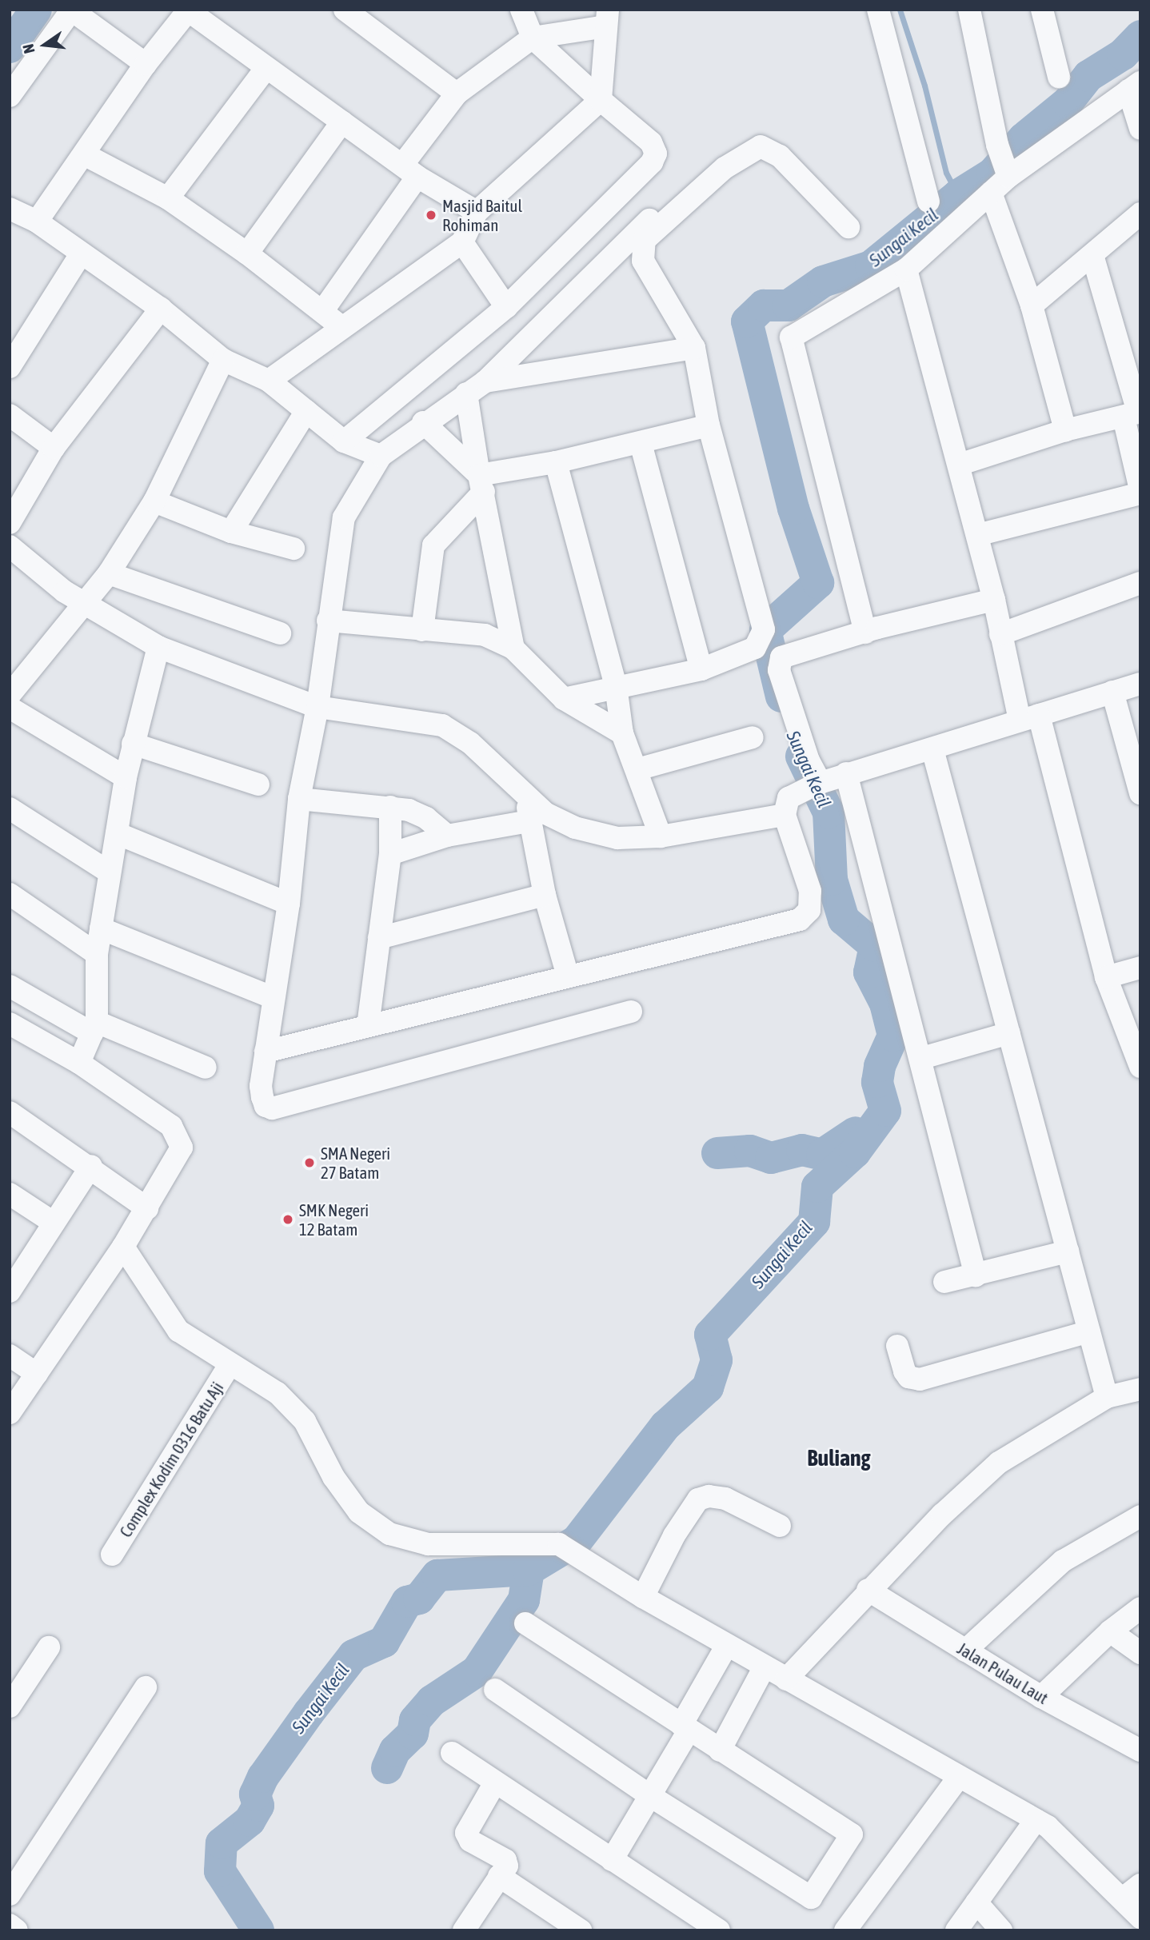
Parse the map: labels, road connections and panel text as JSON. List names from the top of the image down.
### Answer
{
  "streets": {
    "street": ["Complex Kodim 0316 Batu Aji", "Jalan Pulau Laut"]
  },
  "districts": ["Buliang"],
  "water": ["Sungai Kecil"],
  "places": ["Masjid Baitul Rohiman", "SMA Negeri 27 Batam", "SMK Negeri 12 Batam"],
  "north": "left"
}
